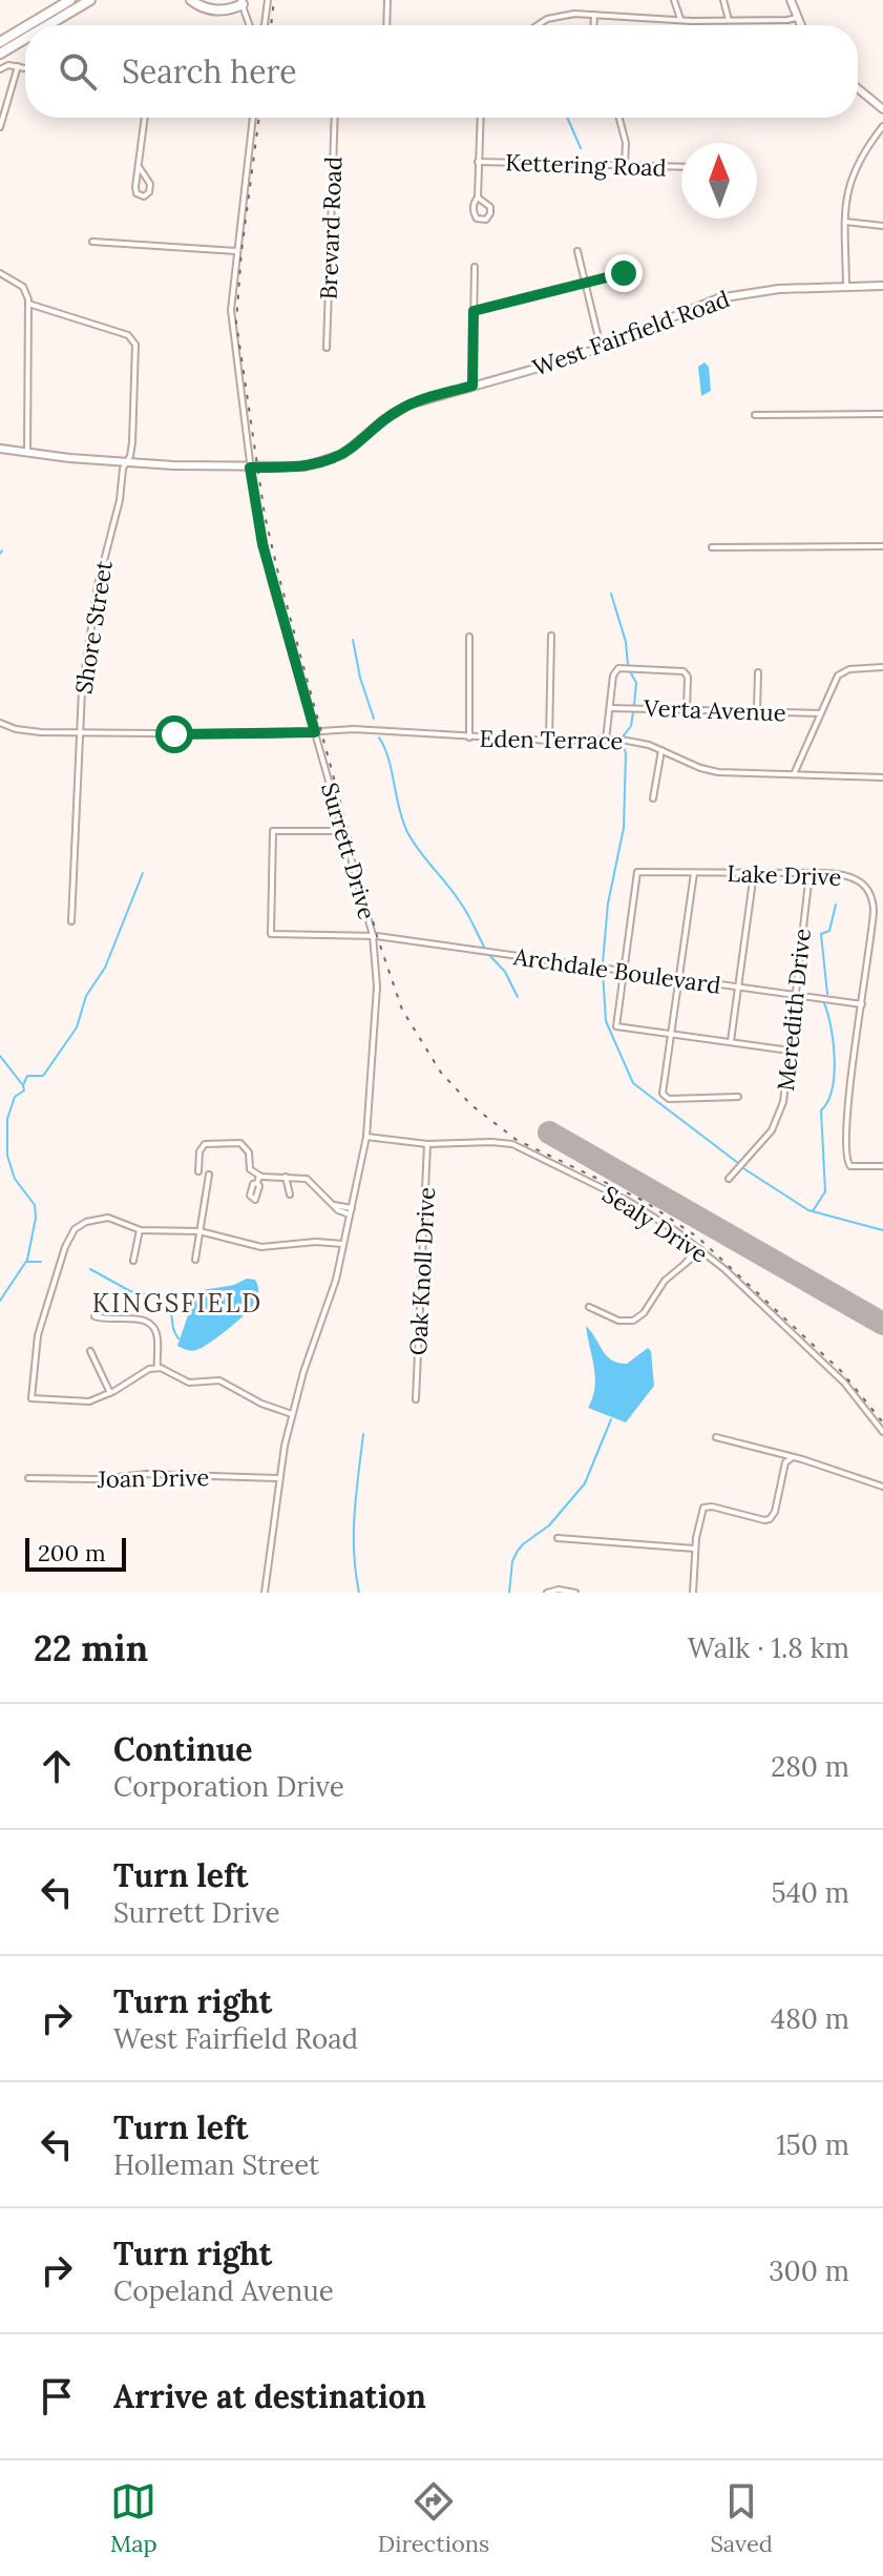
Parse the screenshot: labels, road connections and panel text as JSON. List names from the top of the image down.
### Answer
{
  "streets": {
    "main road": ["West Fairfield Road"],
    "street": [
      "Kettering Road",
      "Brevard Road",
      "Shore Street",
      "Verta Avenue",
      "Eden Terrace",
      "Surrett Drive",
      "Lake Drive",
      "Archdale Boulevard",
      "Meredith Drive",
      "Sealy Drive",
      "Oak Knoll Drive",
      "Joan Drive"
    ]
  },
  "crossings": [
    ["West Fairfield Road", "Shore Street"],
    ["West Fairfield Road", "Surrett Drive"],
    ["Shore Street", "Eden Terrace"],
    ["Eden Terrace", "Surrett Drive"],
    ["Surrett Drive", "Archdale Boulevard"],
    ["Surrett Drive", "Sealy Drive"],
    ["Surrett Drive", "Joan Drive"],
    ["Lake Drive", "Archdale Boulevard"],
    ["Lake Drive", "Meredith Drive"],
    ["Archdale Boulevard", "Meredith Drive"],
    ["Sealy Drive", "Oak Knoll Drive"]
  ],
  "districts": ["KINGSFIELD"],
  "scale_bar": "200 m",
  "north": "top",
  "page": {
    "search": "Search here",
    "scale": "200 m",
    "heading": ["22 min", "Walk · 1.8 km"],
    "list": [
      ["Continue", "Corporation Drive", "280 m"],
      ["Turn left", "Surrett Drive", "540 m"],
      ["Turn right", "West Fairfield Road", "480 m"],
      ["Turn left", "Holleman Street", "150 m"],
      ["Turn right", "Copeland Avenue", "300 m"],
      "Arrive at destination"
    ],
    "nav": ["Map", "Directions", "Saved"]
  }
}
